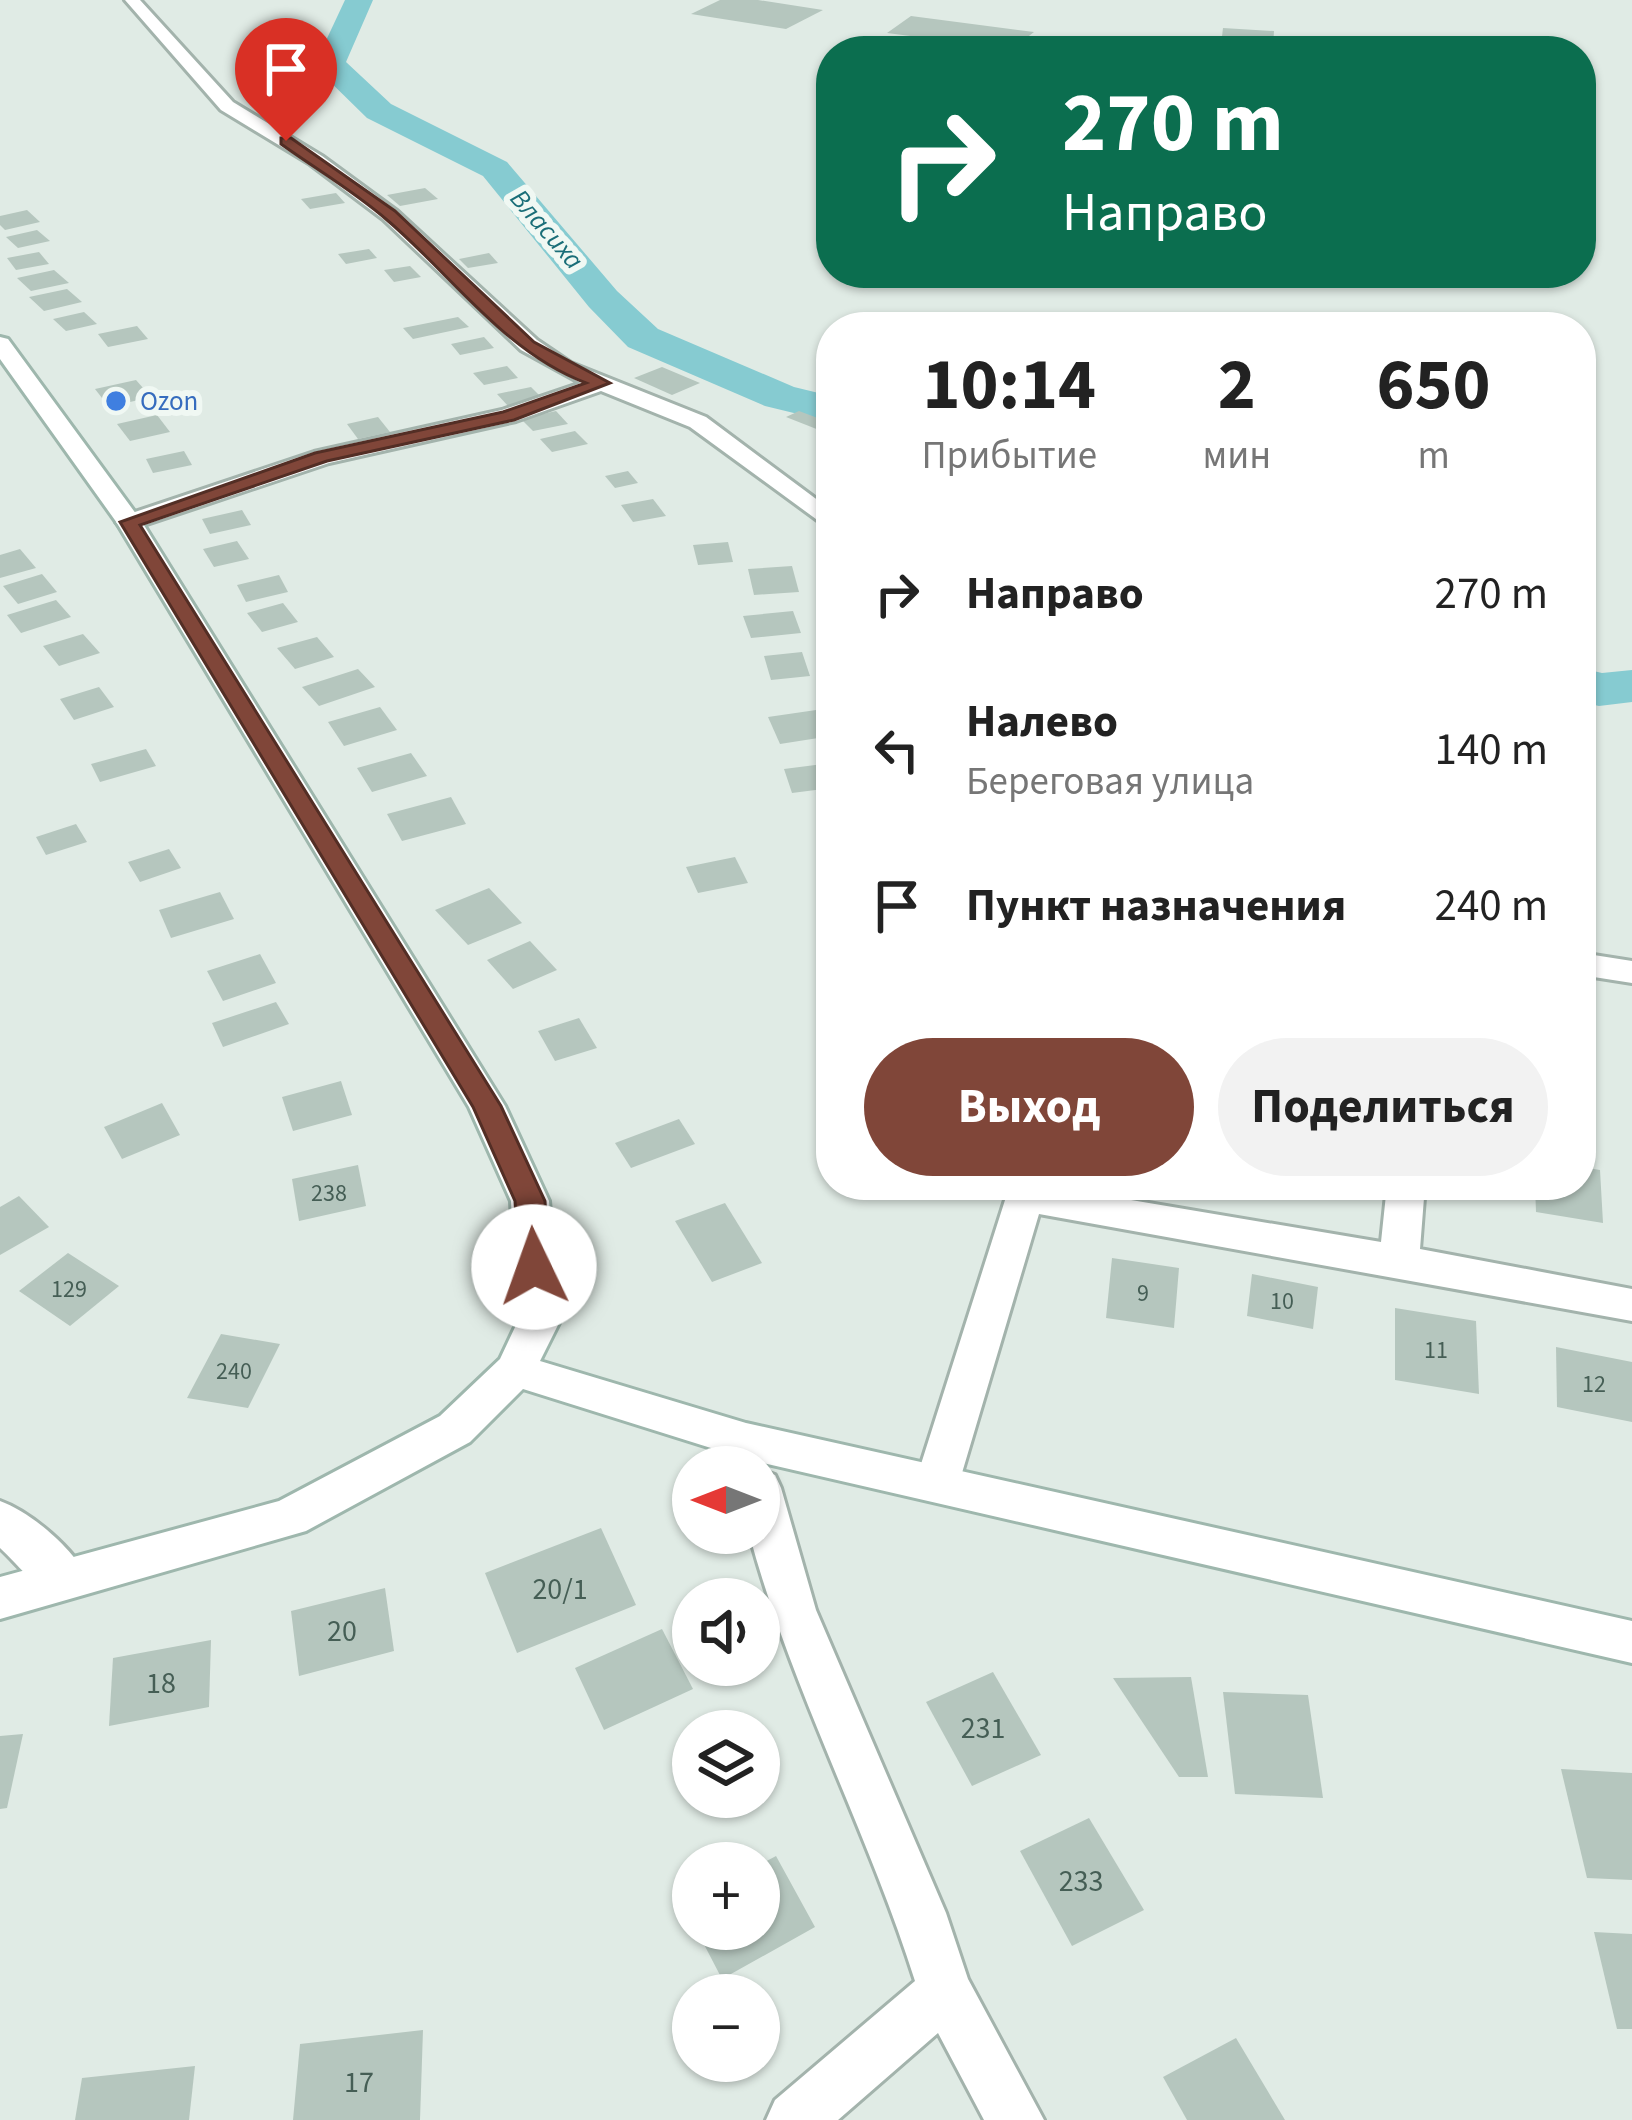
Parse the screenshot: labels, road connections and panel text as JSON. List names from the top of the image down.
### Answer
{
  "water": ["Власиха"],
  "places": ["Ozon"],
  "house_numbers": [
    "238",
    "129",
    "9",
    "10",
    "11",
    "240",
    "12",
    "20/1",
    "20",
    "18",
    "231",
    "233",
    "17"
  ],
  "north": "left",
  "page": {
    "turn": ["270 m", "Направо"],
    "eta": [
      "10:14",
      "Прибытие",
      "2",
      "мин",
      "650",
      "m"
    ],
    "list": [
      {
        "name": "Направо",
        "value": "270 m"
      },
      {
        "name": "Налево",
        "note": "Береговая улица",
        "value": "140 m"
      },
      {
        "name": "Пункт назначения",
        "value": "240 m"
      }
    ],
    "buttons": ["Выход", "Поделиться"],
    "map_buttons": ["+", "−"]
  }
}
